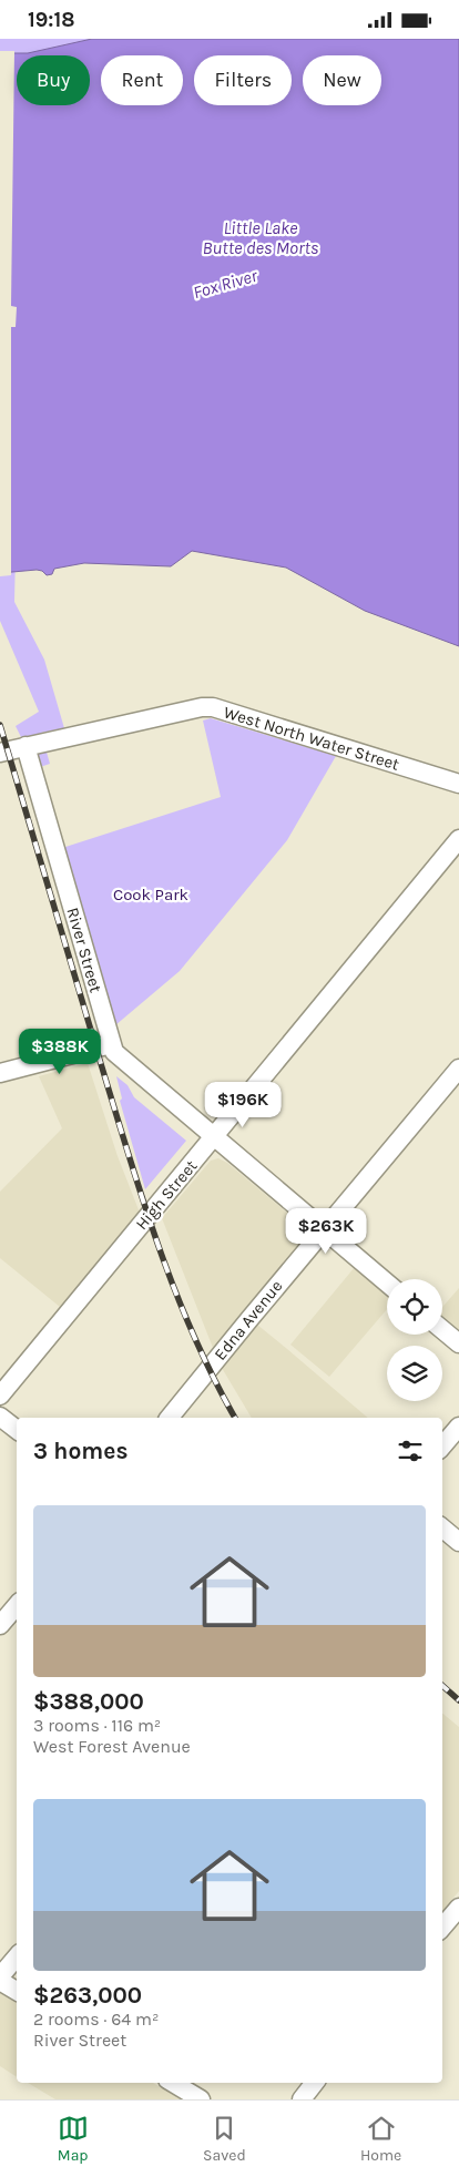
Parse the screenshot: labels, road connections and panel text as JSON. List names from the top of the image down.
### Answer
{
  "streets": {
    "street": [
      "West North Water Street",
      "River Street",
      "High Street",
      "Edna Avenue"
    ]
  },
  "crossings": [
    ["West North Water Street", "River Street"],
    ["River Street", "High Street"],
    ["River Street", "Edna Avenue"]
  ],
  "water": ["Little Lake Butte des Morts", "Fox River"],
  "parks": ["Cook Park"],
  "page": {
    "status": "19:18",
    "chip": [
      "Buy",
      "Rent",
      "Filters",
      "New"
    ],
    "price": ["$388K", "$196K", "$263K"],
    "heading": "3 homes",
    "list": [
      {
        "name": "$388,000",
        "note": "3 rooms · 116 m² · West Forest Avenue"
      },
      {
        "name": "$263,000",
        "note": "2 rooms · 64 m² · River Street"
      }
    ],
    "tabs": ["Map", "Saved", "Home"]
  }
}
